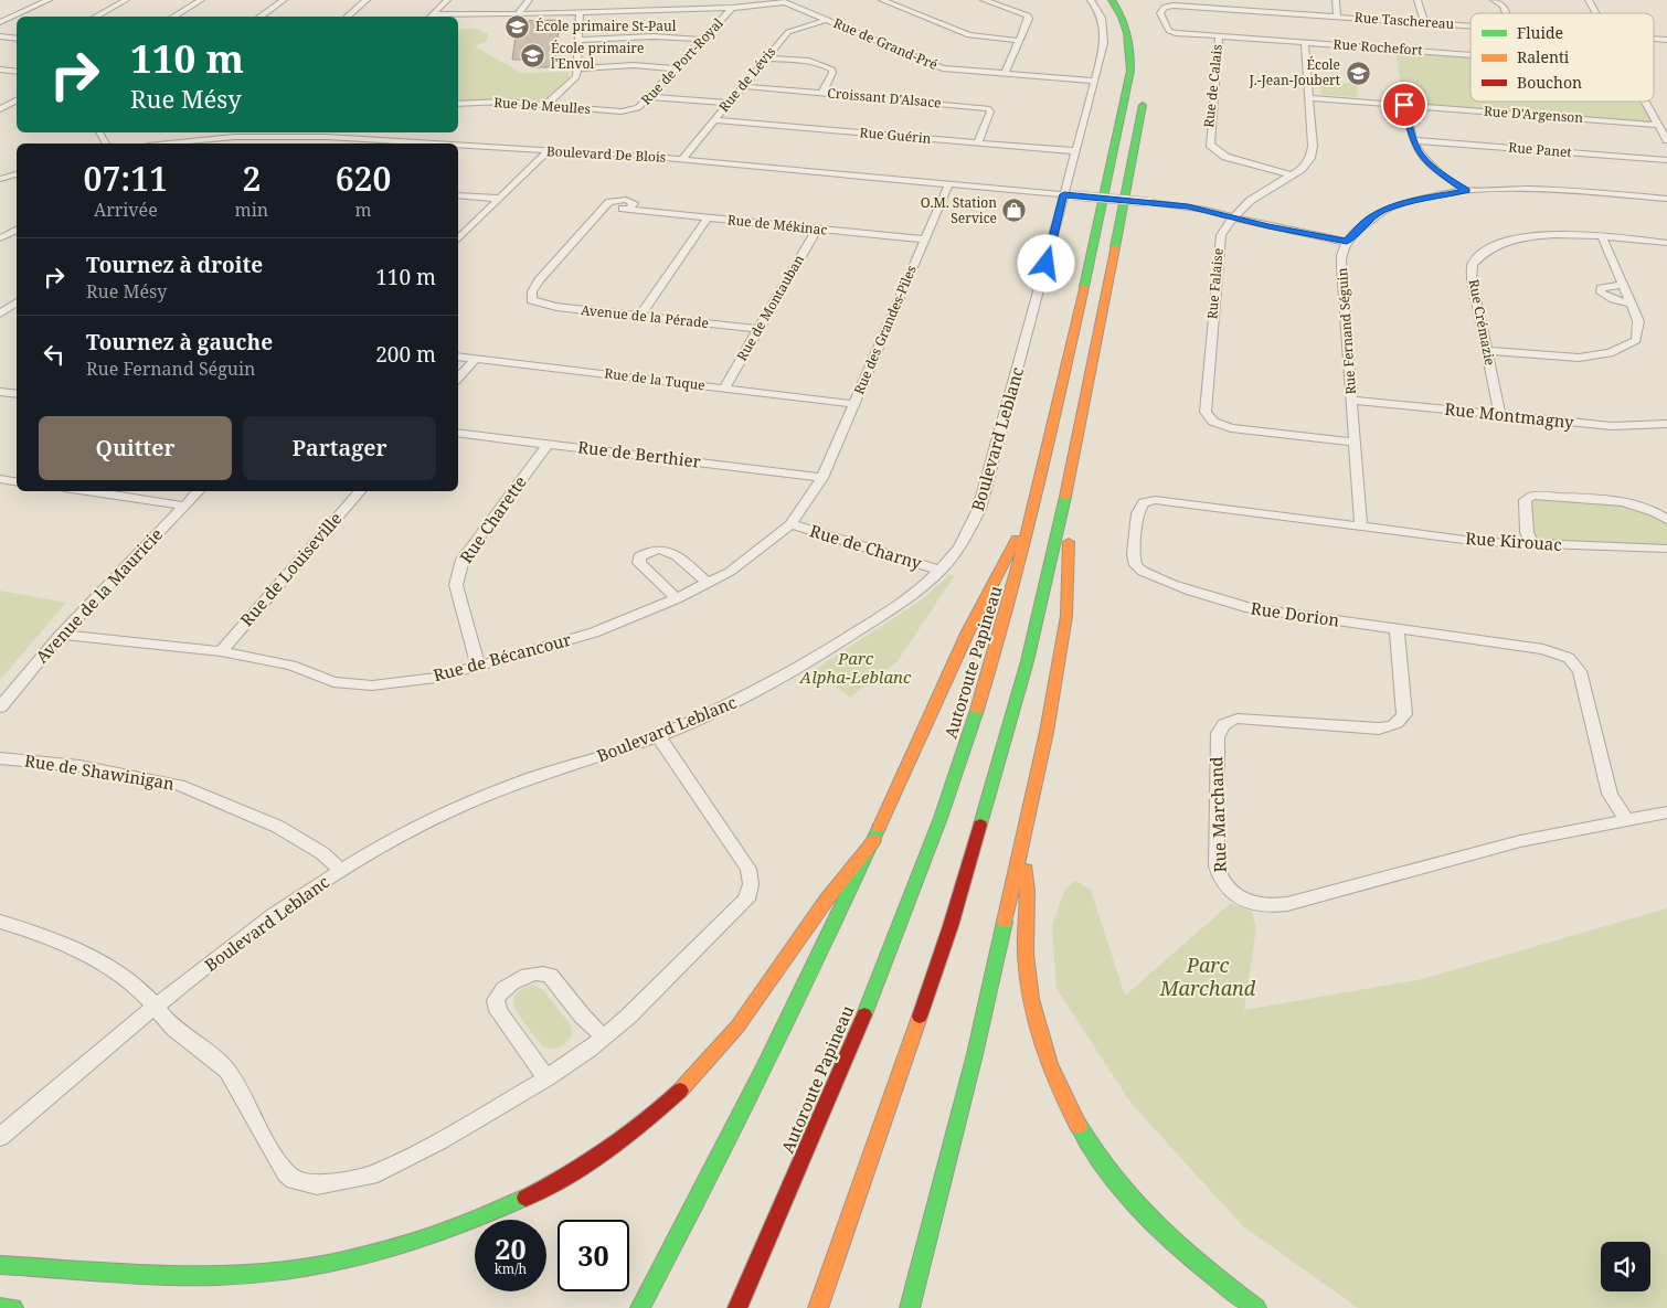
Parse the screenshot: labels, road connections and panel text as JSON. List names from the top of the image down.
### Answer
{
  "streets": {
    "main road": ["Autoroute Papineau"],
    "street": [
      "Rue Taschereau",
      "Rue de Grand-Pré",
      "Rue Rochefort",
      "Rue de Port-Royal",
      "Rue de Lévis",
      "Rue de Calais",
      "Croissant D'Alsace",
      "Rue De Meulles",
      "Rue D'Argenson",
      "Rue Guérin",
      "Rue Panet",
      "Boulevard De Blois",
      "Rue de Mékinac",
      "Rue Falaise",
      "Rue de Montauban",
      "Avenue de la Pérade",
      "Rue Crémazie",
      "Rue des Grandes-Piles",
      "Rue Fernand Séguin",
      "Rue de la Tuque",
      "Rue Montmagny",
      "Boulevard Leblanc",
      "Rue de Berthier",
      "Rue Charette",
      "Rue Kirouac",
      "Rue de Charny",
      "Rue de Louiseville",
      "Avenue de la Mauricie",
      "Rue Dorion",
      "Rue de Bécancour",
      "Rue de Shawinigan",
      "Rue Marchand"
    ]
  },
  "crossings": [
    ["Rue Taschereau", "Rue Rochefort"],
    ["Rue de Grand-Pré", "Rue de Lévis"],
    ["Rue de Grand-Pré", "Boulevard Leblanc"],
    ["Rue Rochefort", "Rue de Calais"],
    ["Rue Rochefort", "Rue Falaise"],
    ["Rue de Port-Royal", "Rue De Meulles"],
    ["Rue de Lévis", "Croissant D'Alsace"],
    ["Rue de Lévis", "Rue Guérin"],
    ["Rue de Lévis", "Boulevard De Blois"],
    ["Rue de Calais", "Rue Falaise"],
    ["Croissant D'Alsace", "Rue Guérin"],
    ["Rue D'Argenson", "Rue Falaise"],
    ["Rue Guérin", "Boulevard Leblanc"],
    ["Boulevard De Blois", "Rue Falaise"],
    ["Boulevard De Blois", "Rue des Grandes-Piles"],
    ["Boulevard De Blois", "Rue Fernand Séguin"],
    ["Boulevard De Blois", "Boulevard Leblanc"],
    ["Rue de Mékinac", "Rue de Montauban"],
    ["Rue de Mékinac", "Avenue de la Pérade"],
    ["Rue de Mékinac", "Rue des Grandes-Piles"],
    ["Rue Falaise", "Rue Fernand Séguin"],
    ["Rue de Montauban", "Avenue de la Pérade"],
    ["Rue de Montauban", "Rue de la Tuque"],
    ["Rue Crémazie", "Rue Montmagny"],
    ["Rue des Grandes-Piles", "Rue de la Tuque"],
    ["Rue des Grandes-Piles", "Rue de Berthier"],
    ["Rue des Grandes-Piles", "Rue de Bécancour"],
    ["Rue Fernand Séguin", "Rue Montmagny"],
    ["Rue Fernand Séguin", "Rue Kirouac"],
    ["Rue Fernand Séguin", "Rue Dorion"],
    ["Boulevard Leblanc", "Rue de Charny"],
    ["Boulevard Leblanc", "Rue de Shawinigan"],
    ["Rue de Berthier", "Rue Charette"],
    ["Rue de Berthier", "Rue de Bécancour"],
    ["Rue Charette", "Rue de Bécancour"],
    ["Rue Kirouac", "Rue Dorion"],
    ["Rue de Charny", "Rue de Bécancour"],
    ["Rue de Louiseville", "Rue de Bécancour"],
    ["Avenue de la Mauricie", "Rue de Bécancour"],
    ["Rue Dorion", "Rue Marchand"]
  ],
  "parks": ["Parc Alpha-Leblanc", "Parc Marchand"],
  "places": {
    "school or university": ["École primaire St-Paul", "École primaire l'Envol", "École J.-Jean-Joubert"],
    "shop": ["O.M. Station Service"]
  },
  "legend": ["Fluide", "Ralenti", "Bouchon"],
  "page": {
    "turn": ["110 m", "Rue Mésy"],
    "eta": [
      "07:11",
      "Arrivée",
      "2",
      "min",
      "620",
      "m"
    ],
    "list": [
      {
        "name": "Tournez à droite",
        "note": "Rue Mésy",
        "value": "110 m"
      },
      {
        "name": "Tournez à gauche",
        "note": "Rue Fernand Séguin",
        "value": "200 m"
      }
    ],
    "buttons": ["Quitter", "Partager"],
    "speed": "20 km/h",
    "limit": "30"
  }
}
